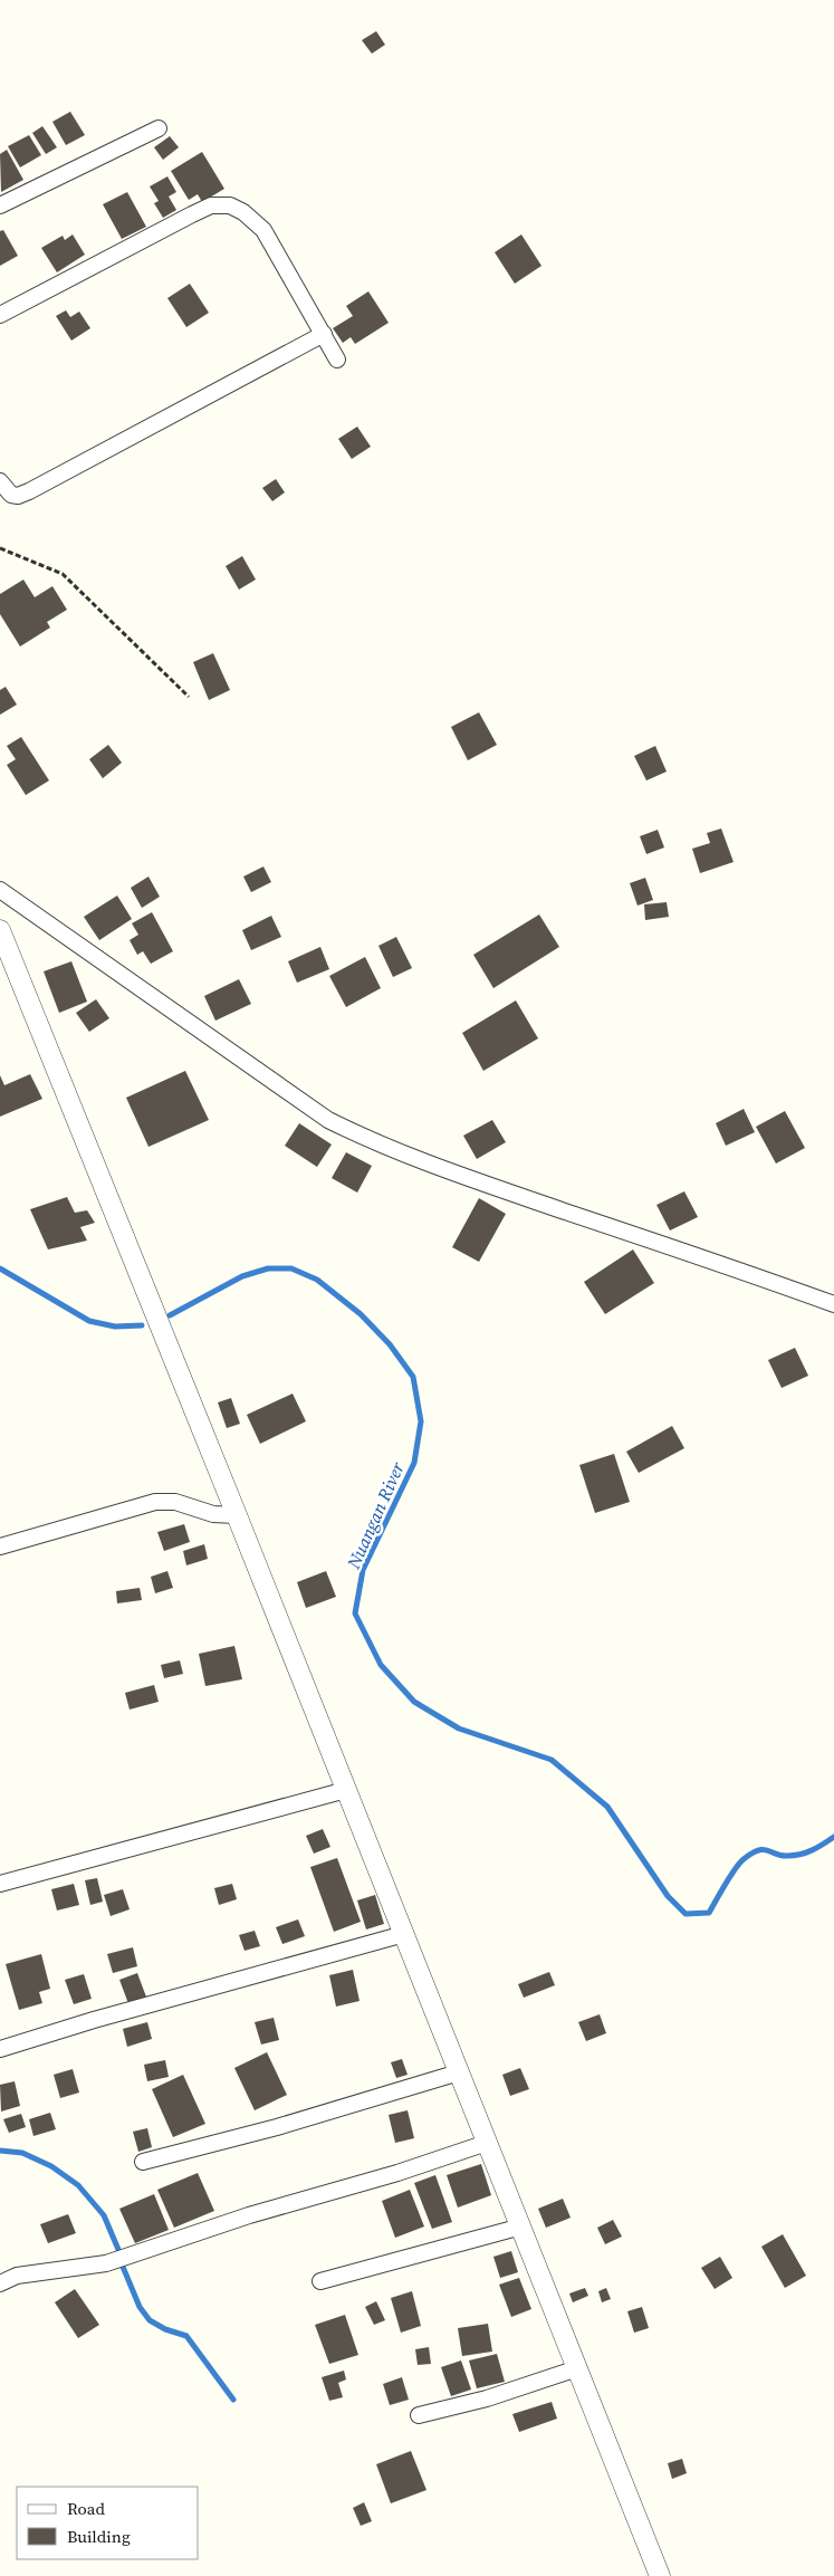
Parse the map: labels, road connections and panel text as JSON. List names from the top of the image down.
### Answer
{
  "water": ["Nuangan River"],
  "legend": ["Road", "Building"]
}
